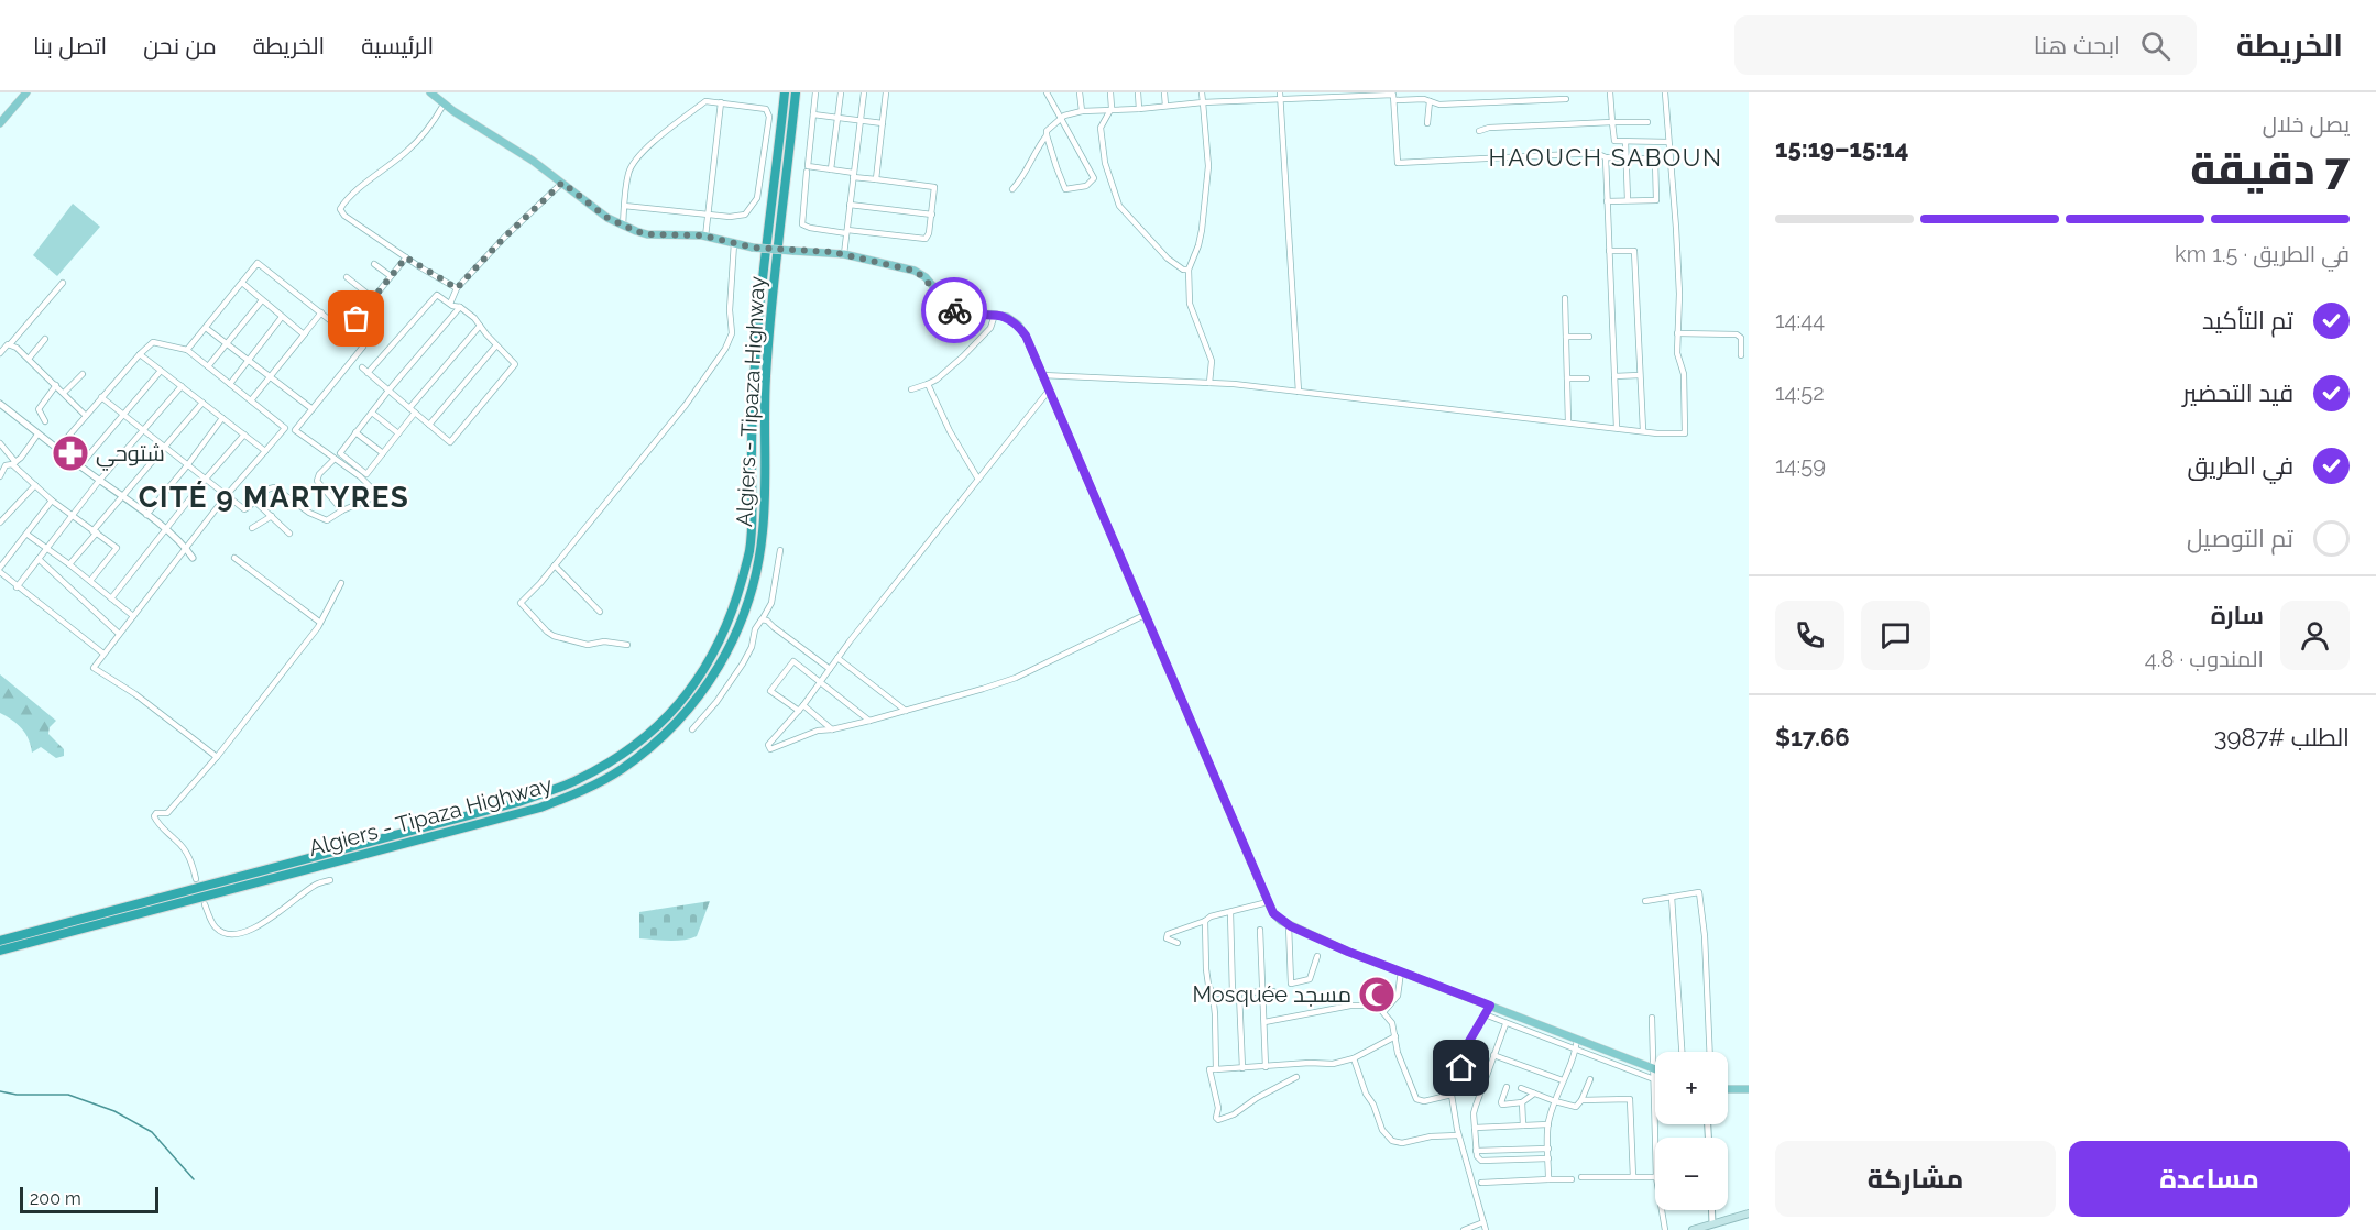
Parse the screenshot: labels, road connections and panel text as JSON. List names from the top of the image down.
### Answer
{
  "streets": {
    "highway": ["Algiers - Tipaza Highway"]
  },
  "districts": ["HAOUCH SABOUN", "CITÉ 9 MARTYRES"],
  "places": {
    "pharmacy": ["شتوحي"],
    "mosque": ["Mosquée مسجد"]
  },
  "scale_bar": "200 m",
  "page": {
    "header": "الخريطة",
    "search": "ابحث هنا",
    "nav": [
      "الرئيسية",
      "الخريطة",
      "من نحن",
      "اتصل بنا"
    ],
    "heading": ["7 دقيقة", "يصل خلال", "15:14–15:19"],
    "panel": [
      "سارة",
      "المندوب · 4.8",
      "الطلب #3987",
      "$17.66"
    ],
    "bar": "في الطريق · 1.5 km",
    "list": [
      ["تم التأكيد", "14:44"],
      ["قيد التحضير", "14:52"],
      ["في الطريق", "14:59"],
      "تم التوصيل"
    ],
    "map_buttons": ["+", "−"],
    "buttons": ["مساعدة", "مشاركة"],
    "scale": "200 m"
  }
}
